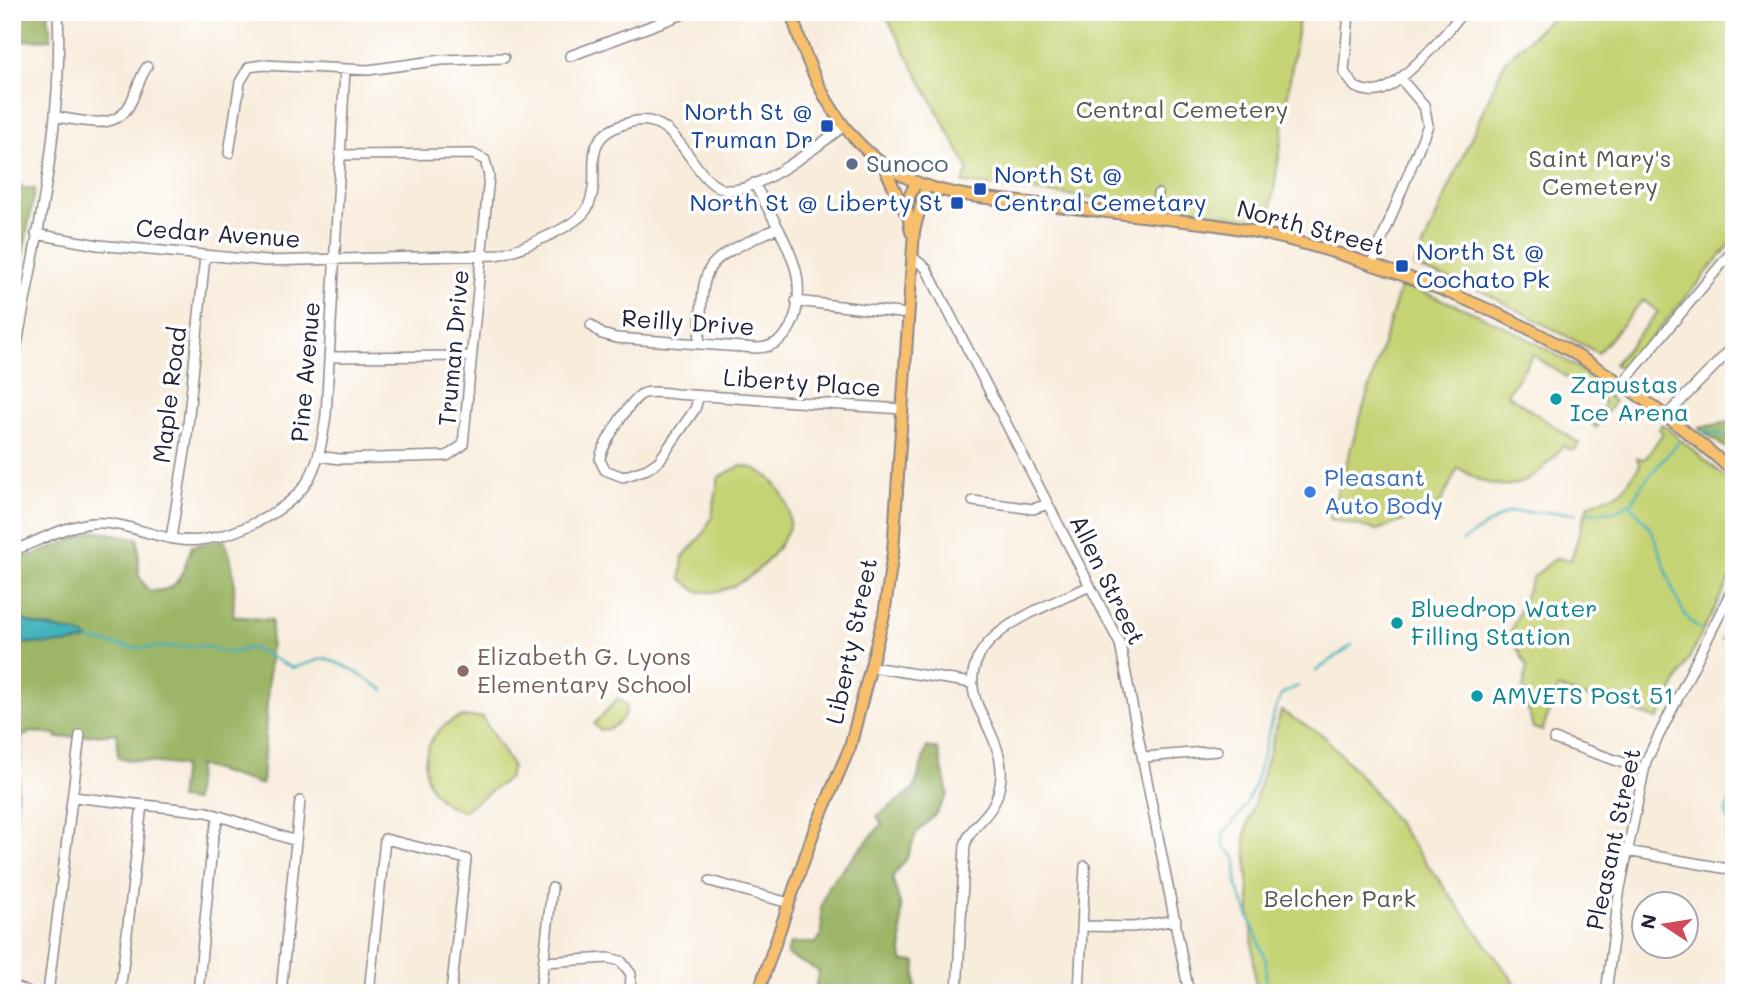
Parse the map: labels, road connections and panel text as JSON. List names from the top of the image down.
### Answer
{
  "streets": {
    "main road": ["North Street", "Liberty Street"],
    "street": [
      "Cedar Avenue",
      "Reilly Drive",
      "Truman Drive",
      "Pine Avenue",
      "Liberty Place",
      "Maple Road",
      "Allen Street",
      "Pleasant Street"
    ]
  },
  "crossings": [
    ["North Street", "Truman Drive"],
    ["North Street", "Liberty Street"],
    ["Cedar Avenue", "Truman Drive"],
    ["Cedar Avenue", "Pine Avenue"],
    ["Cedar Avenue", "Maple Road"],
    ["Reilly Drive", "Truman Drive"],
    ["Truman Drive", "Pine Avenue"],
    ["Pine Avenue", "Maple Road"],
    ["Liberty Place", "Liberty Street"],
    ["Allen Street", "Liberty Street"]
  ],
  "parks": ["Central Cemetery", "Saint Mary's Cemetery", "Belcher Park"],
  "places": {
    "transit": [
      "North St @ Truman Dr",
      "North St @ Central Cemetary",
      "North St @ Liberty St",
      "North St @ Cochato Pk"
    ],
    "other": [
      "Sunoco",
      "Zapustas Ice Arena",
      "Pleasant Auto Body",
      "Bluedrop Water Filling Station",
      "Elizabeth G. Lyons Elementary School",
      "AMVETS Post 51"
    ]
  },
  "north": "left"
}
